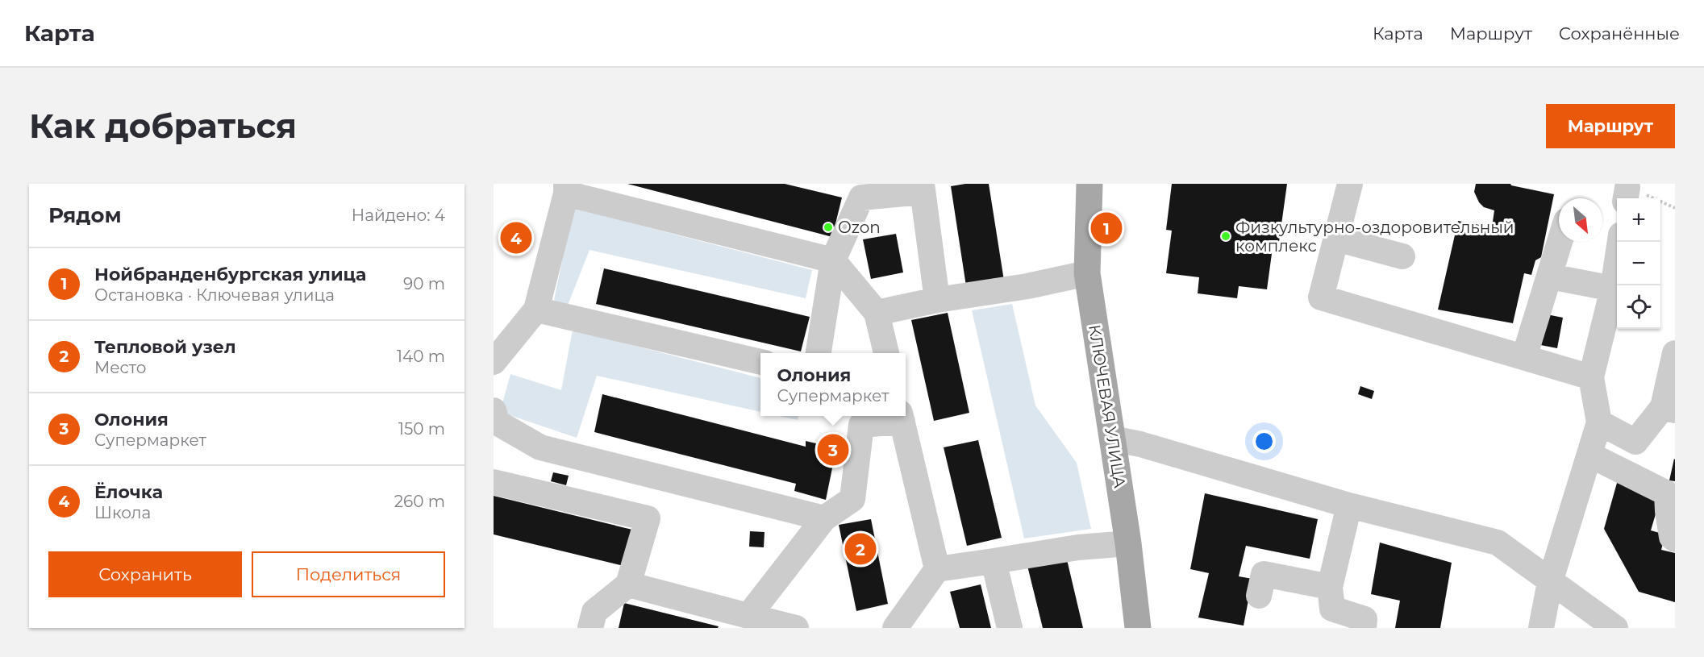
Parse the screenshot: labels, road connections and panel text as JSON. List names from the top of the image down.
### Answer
{
  "streets": {
    "main road": ["КЛЮЧЕВАЯ УЛИЦА"]
  },
  "places": ["Ozon", "Физкультурно-оздоровительный комплекс"],
  "north": "bottom right",
  "page": {
    "header": "Карта",
    "nav": ["Карта", "Маршрут", "Сохранённые"],
    "buttons": [
      "Маршрут",
      ["Сохранить", "Поделиться"]
    ],
    "title": "Как добраться",
    "heading": ["Рядом", "Найдено: 4"],
    "map_buttons": ["+", "−"],
    "pins": [
      "1",
      "4",
      "3",
      "2"
    ],
    "list": [
      {
        "mark": "1",
        "name": "Нойбранденбургская улица",
        "note": "Остановка · Ключевая улица",
        "value": "90 m"
      },
      {
        "mark": "2",
        "name": "Тепловой узел",
        "note": "Место",
        "value": "140 m"
      },
      {
        "mark": "3",
        "name": "Олония",
        "note": "Супермаркет",
        "value": "150 m"
      },
      {
        "mark": "4",
        "name": "Ёлочка",
        "note": "Школа",
        "value": "260 m"
      }
    ],
    "popup": ["Олония", "Супермаркет"]
  }
}
